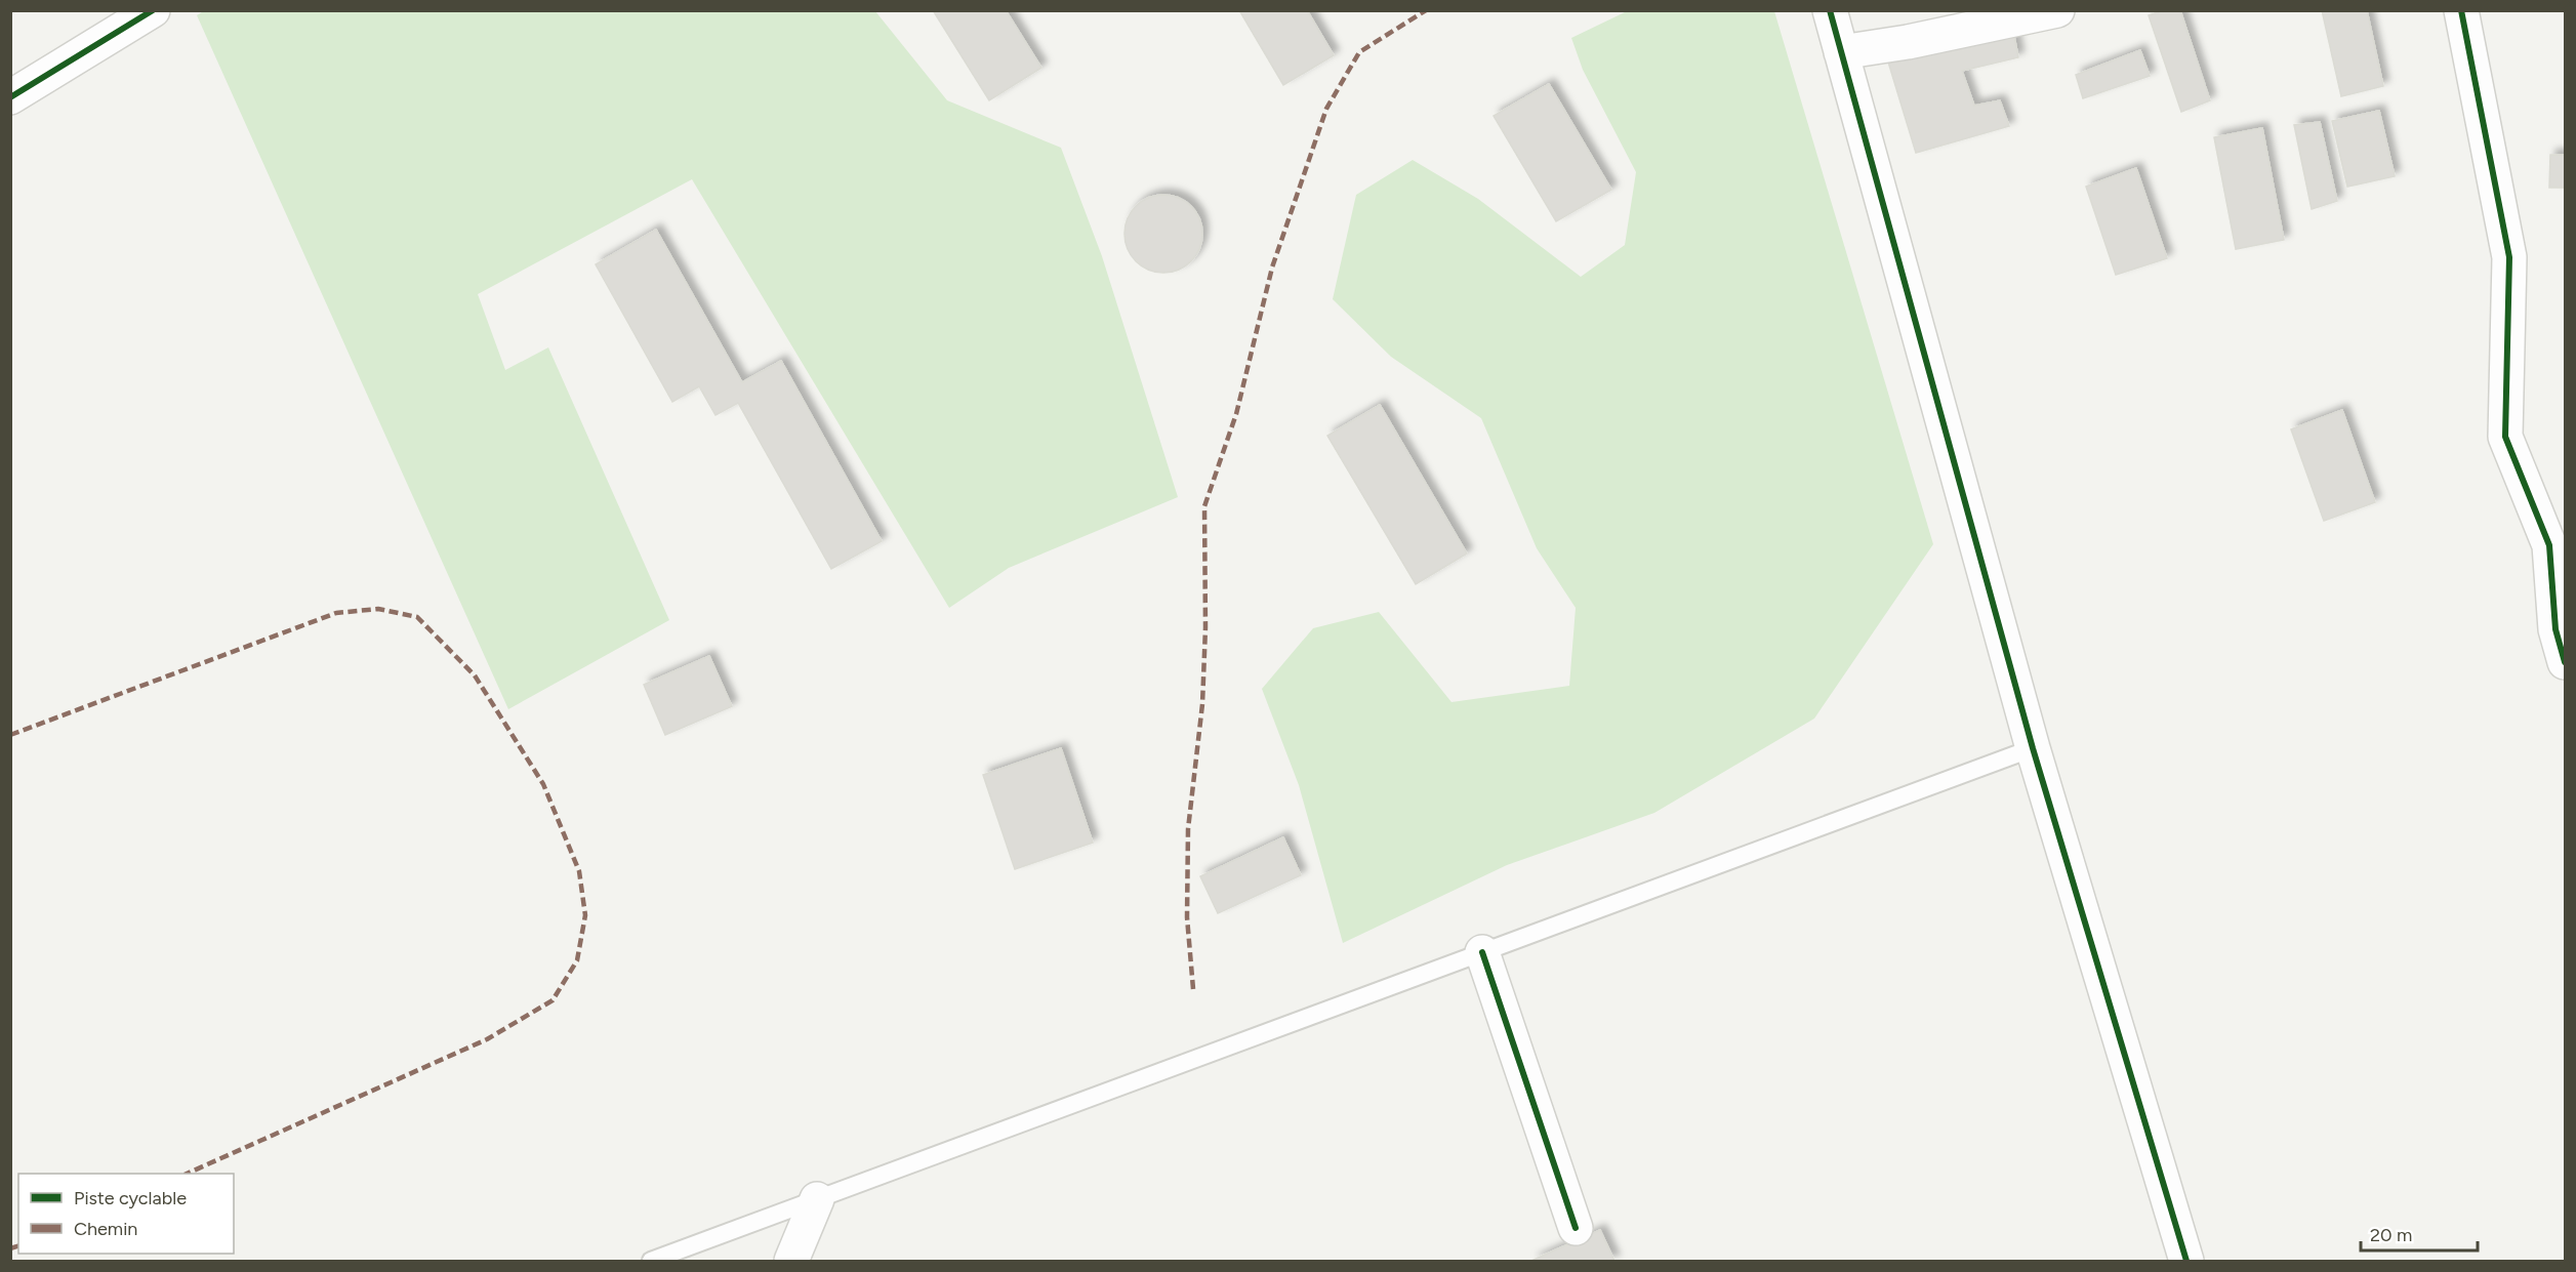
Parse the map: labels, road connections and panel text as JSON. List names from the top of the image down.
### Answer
{
  "legend": ["Piste cyclable", "Chemin"],
  "scale_bar": "20 m"
}
